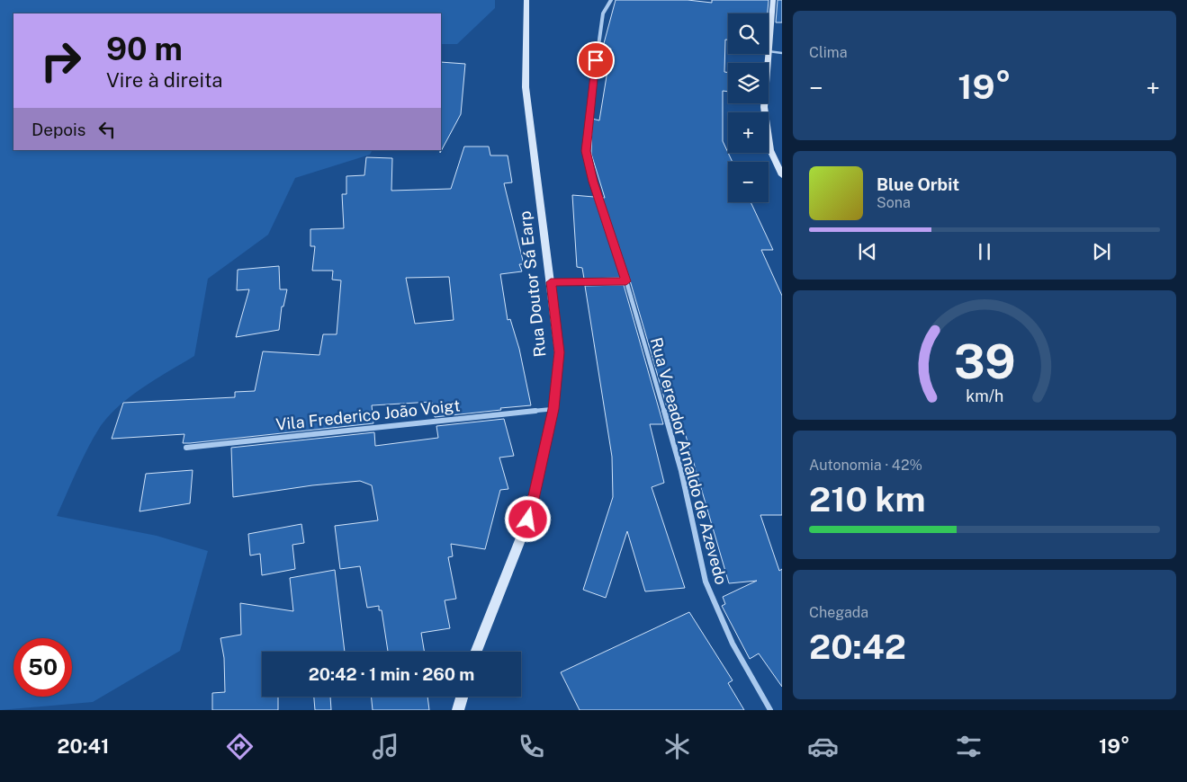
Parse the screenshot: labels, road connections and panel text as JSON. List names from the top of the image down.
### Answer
{
  "streets": {
    "main road": ["Rua Doutor Sá Earp"],
    "street": ["Vila Frederico João Voigt", "Rua Vereador Arnaldo de Azevedo"]
  },
  "crossings": [
    ["Rua Doutor Sá Earp", "Vila Frederico João Voigt"]
  ],
  "page": {
    "tile": [
      "Clima",
      ["Autonomia · 42%", "210 km"],
      ["Chegada", "20:42"]
    ],
    "map_buttons": ["+", "−"],
    "turn": ["90 m", "Vire à direita"],
    "heat": ["−", "19°", "+"],
    "then": "Depois",
    "song": ["Blue Orbit", "Sona"],
    "limit": "50",
    "trip": "20:42 · 1 min · 260 m",
    "tabs": ["20:41", "19°"],
    "gauge": ["39", "km/h"]
  }
}
